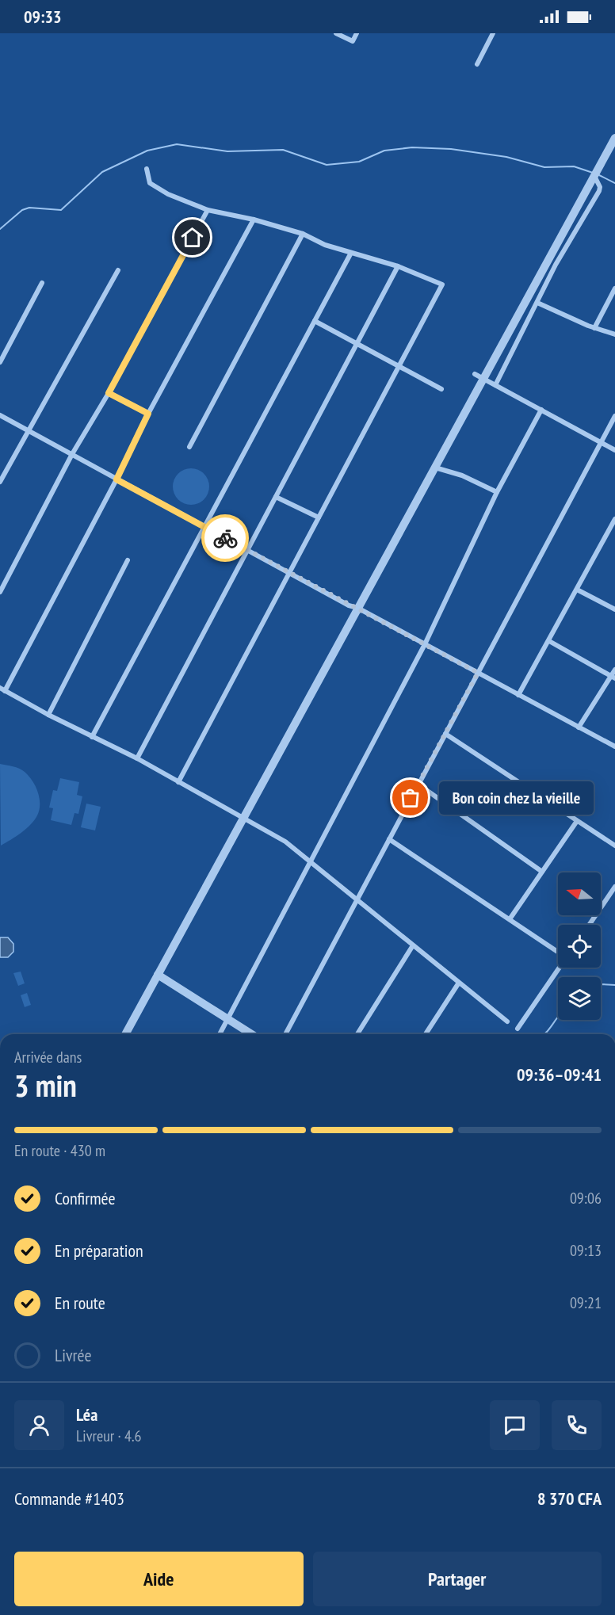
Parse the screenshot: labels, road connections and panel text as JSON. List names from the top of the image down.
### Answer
{
  "places": ["Bon coin chez la vieille"],
  "north": "left",
  "page": {
    "status": "09:33",
    "bubble": "Bon coin chez la vieille",
    "heading": ["3 min", "Arrivée dans", "09:36–09:41"],
    "panel": [
      "Léa",
      "Livreur · 4.6",
      "Commande #1403",
      "8 370 CFA"
    ],
    "bar": "En route · 430 m",
    "list": [
      ["Confirmée", "09:06"],
      ["En préparation", "09:13"],
      ["En route", "09:21"],
      "Livrée"
    ],
    "buttons": ["Aide", "Partager"]
  }
}
